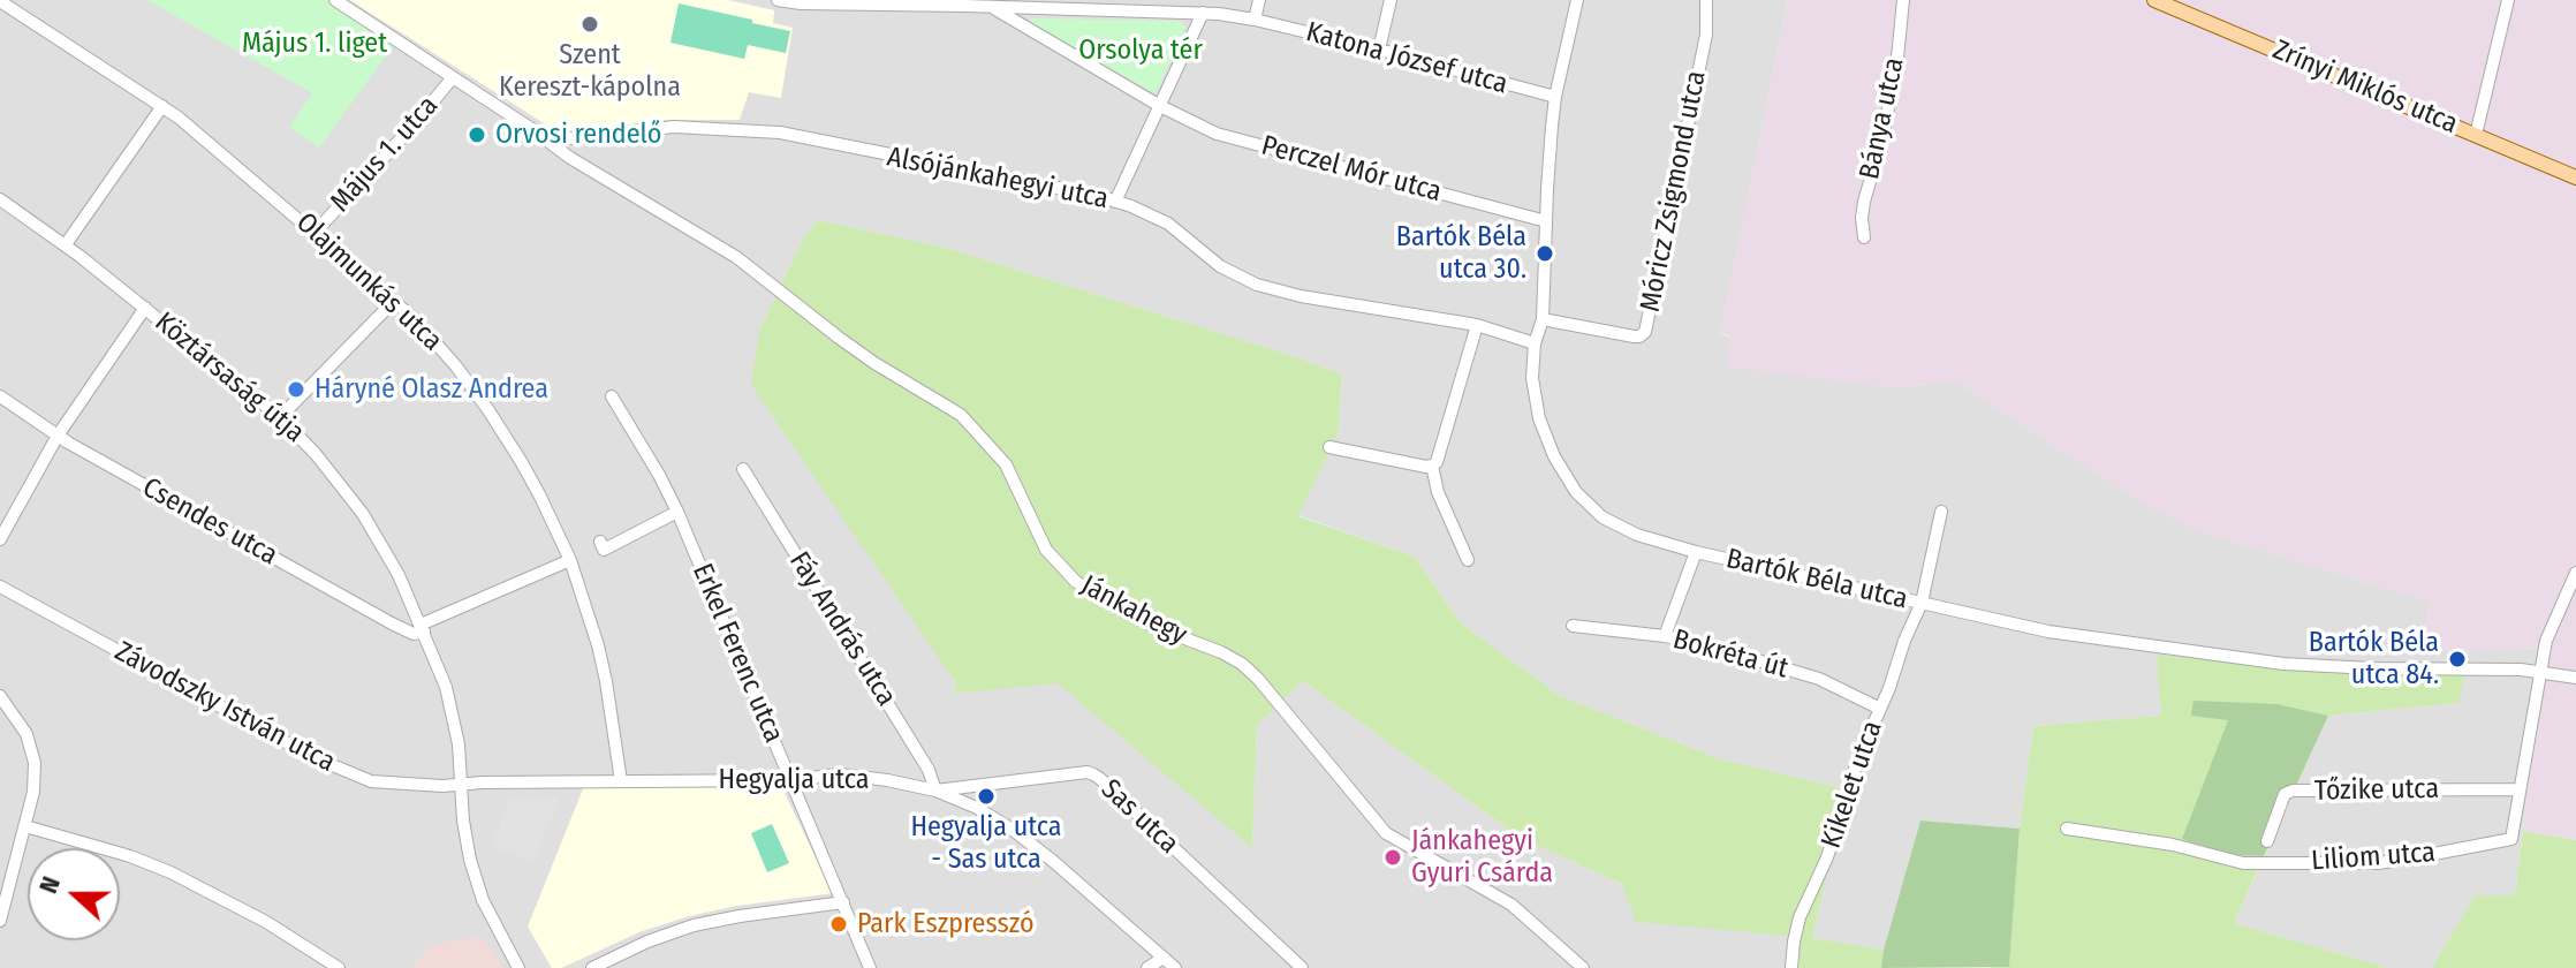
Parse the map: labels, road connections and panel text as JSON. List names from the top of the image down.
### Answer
{
  "streets": {
    "main road": ["Zrínyi Miklós utca"],
    "street": [
      "Katona József utca",
      "Bánya utca",
      "Május 1. utca",
      "Perczel Mór utca",
      "Alsójánkahegyi utca",
      "Móricz Zsigmond utca",
      "Olajmunkás utca",
      "Köztársaság útja",
      "Csendes utca",
      "Bartók Béla utca",
      "Jánkahegy",
      "Fáy András utca",
      "Erkel Ferenc utca",
      "Bokréta út",
      "Závodszky István utca",
      "Hegyalja utca",
      "Kikelet utca",
      "Tőzike utca",
      "Sas utca",
      "Liliom utca"
    ]
  },
  "crossings": [
    ["Katona József utca", "Bartók Béla utca"],
    ["Május 1. utca", "Olajmunkás utca"],
    ["Május 1. utca", "Jánkahegy"],
    ["Perczel Mór utca", "Bartók Béla utca"],
    ["Alsójánkahegyi utca", "Bartók Béla utca"],
    ["Alsójánkahegyi utca", "Jánkahegy"],
    ["Móricz Zsigmond utca", "Bartók Béla utca"],
    ["Olajmunkás utca", "Hegyalja utca"],
    ["Köztársaság útja", "Csendes utca"],
    ["Köztársaság útja", "Závodszky István utca"],
    ["Köztársaság útja", "Hegyalja utca"],
    ["Bartók Béla utca", "Kikelet utca"],
    ["Bartók Béla utca", "Liliom utca"],
    ["Fáy András utca", "Hegyalja utca"],
    ["Fáy András utca", "Sas utca"],
    ["Erkel Ferenc utca", "Hegyalja utca"],
    ["Bokréta út", "Kikelet utca"],
    ["Závodszky István utca", "Hegyalja utca"],
    ["Hegyalja utca", "Sas utca"],
    ["Tőzike utca", "Liliom utca"]
  ],
  "parks": ["Május 1. liget", "Orsolya tér"],
  "places": [
    "Szent Kereszt-kápolna",
    "Orvosi rendelő",
    "Bartók Béla utca 30.",
    "Háryné Olasz Andrea",
    "Bartók Béla utca 84.",
    "Hegyalja utca - Sas utca",
    "Jánkahegyi Gyuri Csárda",
    "Park Eszpresszó"
  ],
  "north": "left"
}
